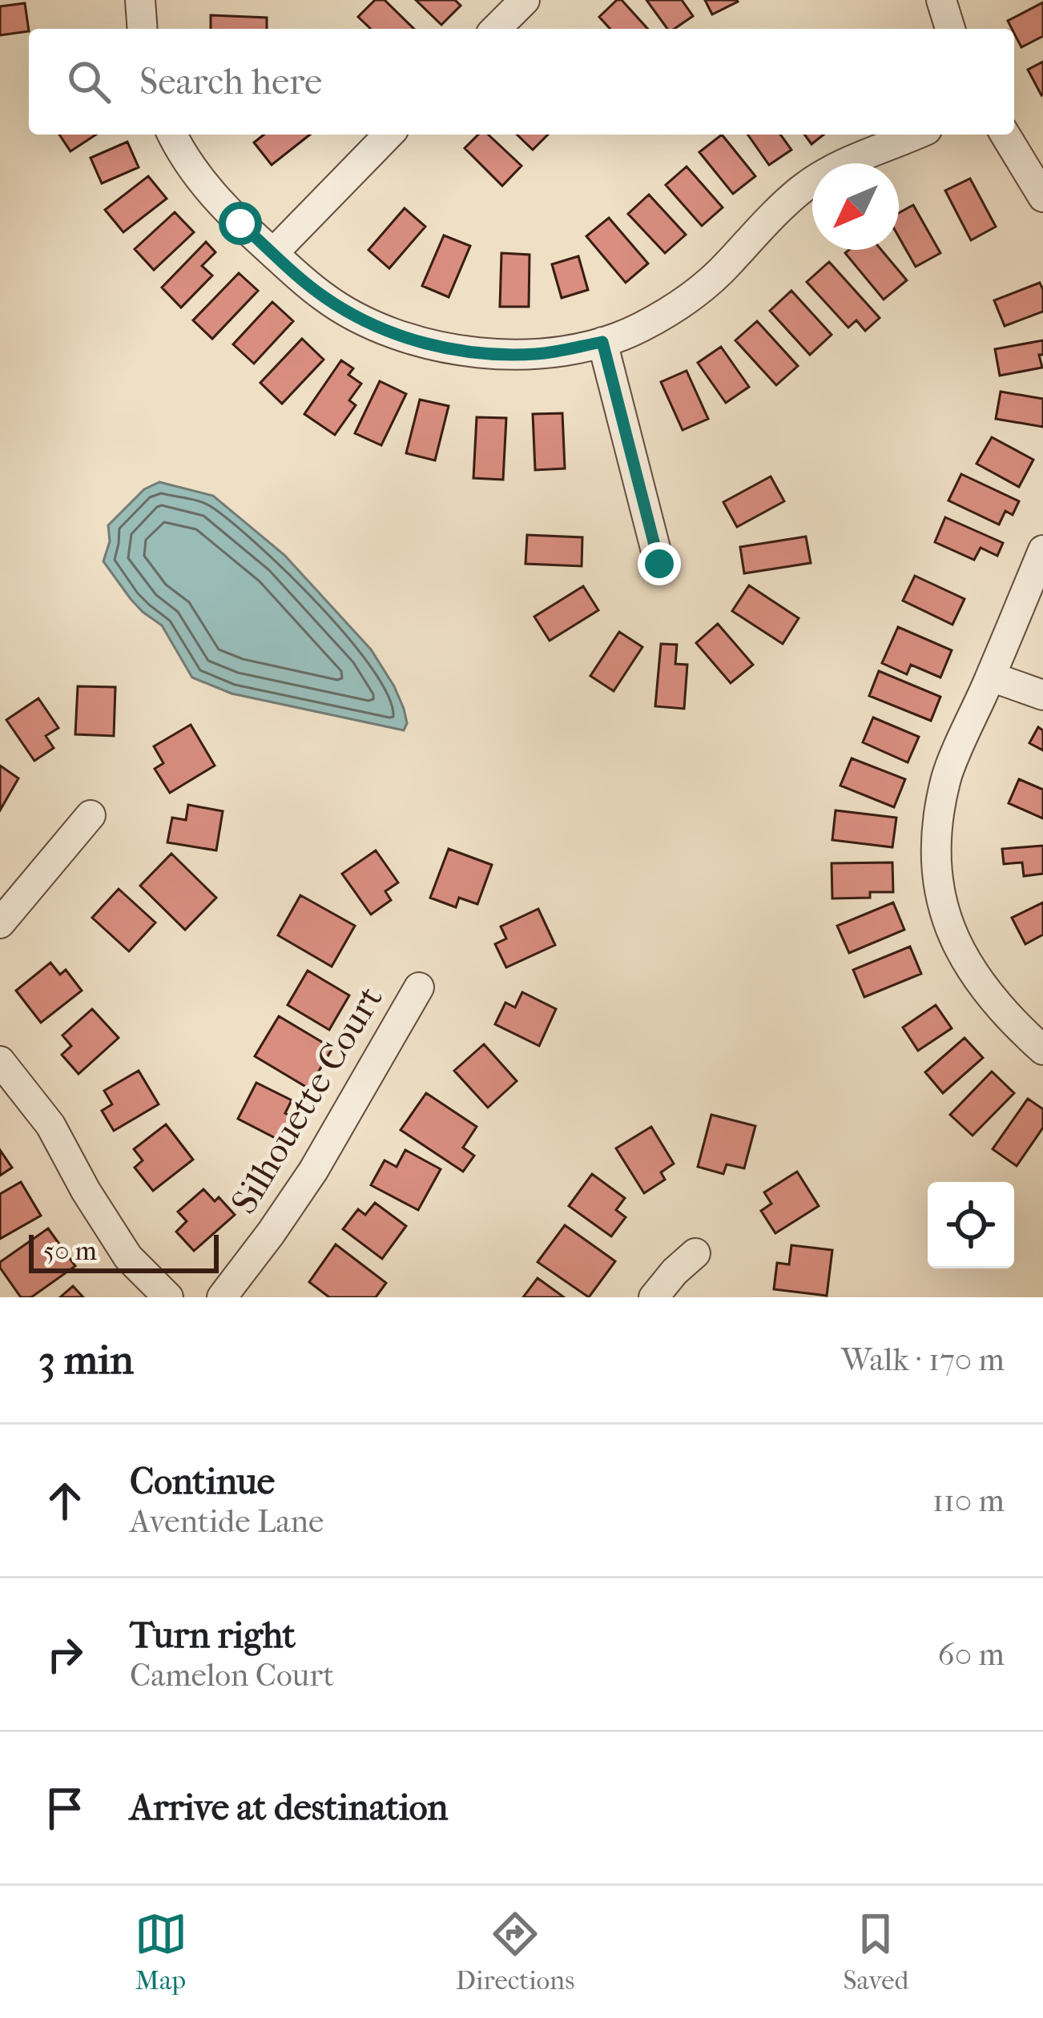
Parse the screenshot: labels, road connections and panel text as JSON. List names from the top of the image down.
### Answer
{
  "streets": {
    "street": ["Silhouette Court"]
  },
  "scale_bar": "50 m",
  "north": "bottom left",
  "page": {
    "search": "Search here",
    "scale": "50 m",
    "heading": ["3 min", "Walk · 170 m"],
    "list": [
      ["Continue", "Aventide Lane", "110 m"],
      ["Turn right", "Camelon Court", "60 m"],
      "Arrive at destination"
    ],
    "nav": ["Map", "Directions", "Saved"]
  }
}
